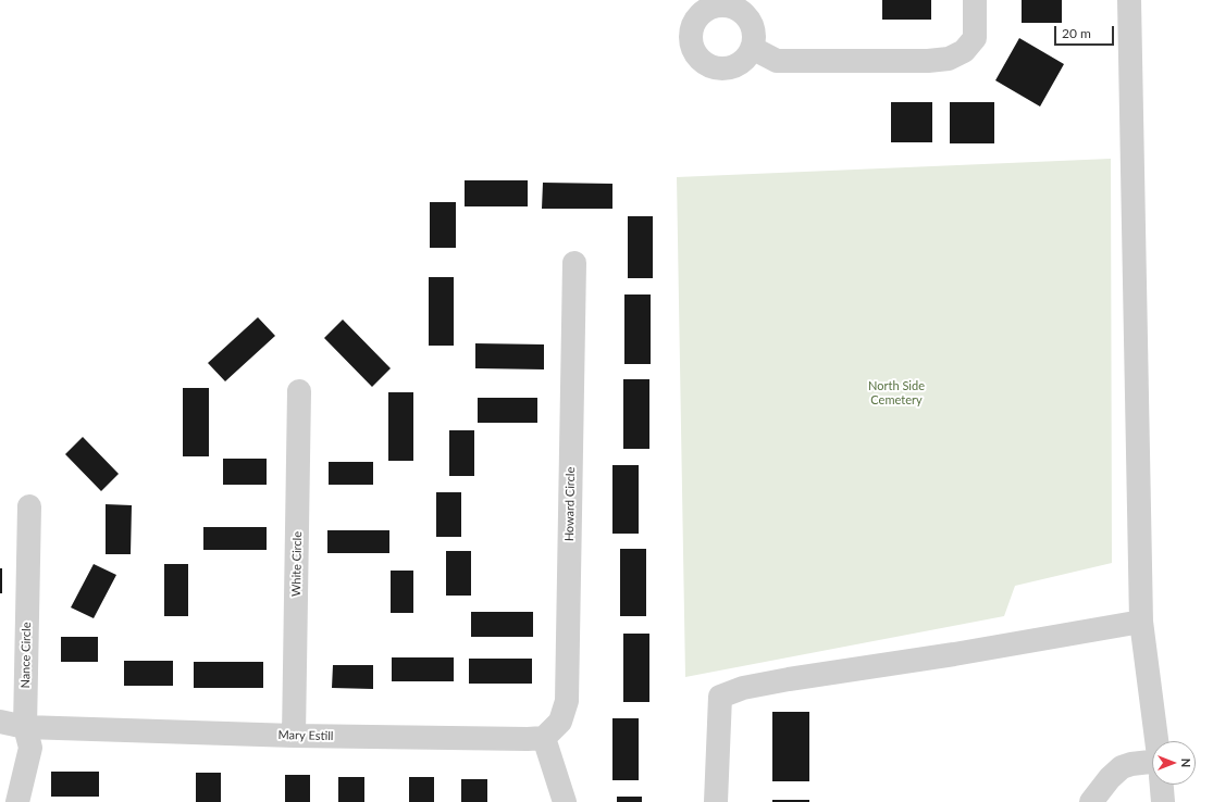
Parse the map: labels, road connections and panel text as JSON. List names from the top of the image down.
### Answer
{
  "streets": {
    "street": [
      "Howard Circle",
      "White Circle",
      "Nance Circle",
      "Mary Estill"
    ]
  },
  "crossings": [
    ["Howard Circle", "Mary Estill"],
    ["White Circle", "Mary Estill"],
    ["Nance Circle", "Mary Estill"]
  ],
  "parks": ["North Side Cemetery"],
  "scale_bar": "20 m",
  "north": "right"
}
